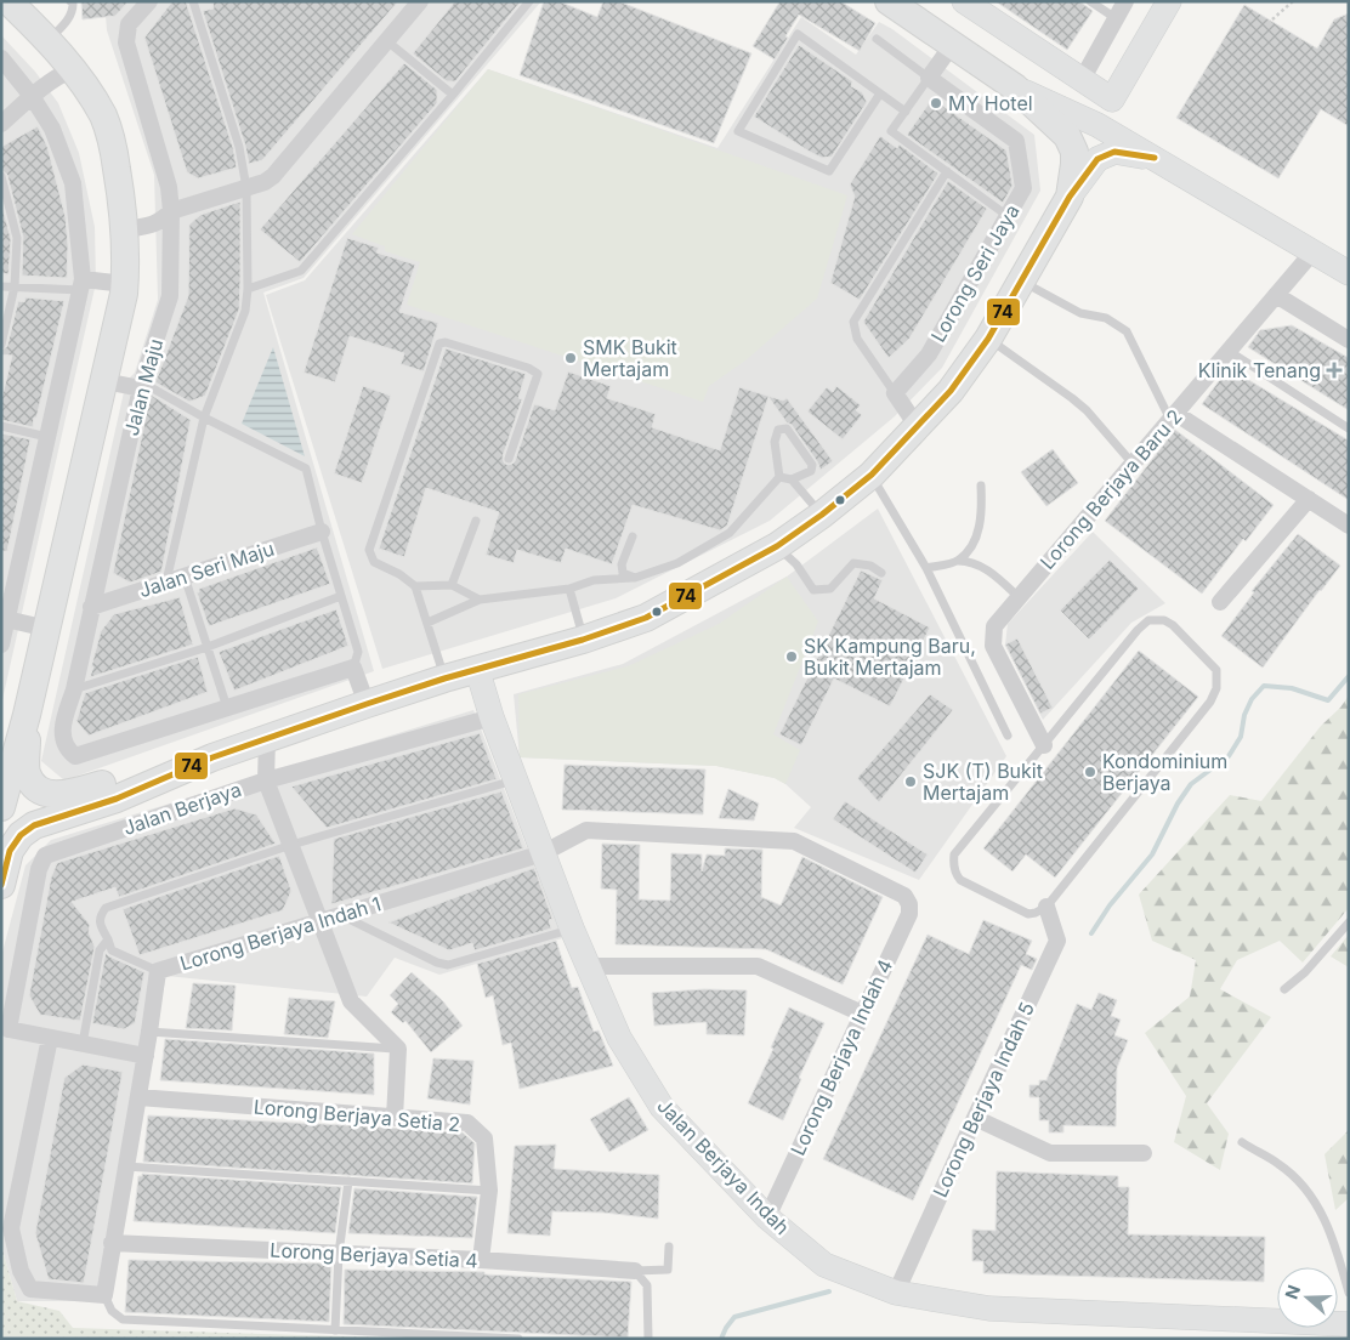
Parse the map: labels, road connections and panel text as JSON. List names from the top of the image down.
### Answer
{
  "streets": {
    "main road": ["Jalan Maju", "Jalan Berjaya"],
    "street": [
      "Lorong Seri Jaya",
      "Lorong Berjaya Baru 2",
      "Jalan Seri Maju",
      "Lorong Berjaya Indah 1",
      "Lorong Berjaya Indah 4",
      "Lorong Berjaya Indah 5",
      "Lorong Berjaya Setia 2",
      "Jalan Berjaya Indah",
      "Lorong Berjaya Setia 4"
    ]
  },
  "crossings": [
    ["Jalan Maju", "Jalan Seri Maju"],
    ["Jalan Berjaya", "Jalan Berjaya Indah"],
    ["Lorong Berjaya Indah 1", "Lorong Berjaya Indah 4"],
    ["Lorong Berjaya Indah 1", "Lorong Berjaya Setia 2"],
    ["Lorong Berjaya Indah 1", "Jalan Berjaya Indah"],
    ["Lorong Berjaya Indah 1", "Lorong Berjaya Setia 4"],
    ["Lorong Berjaya Indah 4", "Jalan Berjaya Indah"],
    ["Lorong Berjaya Indah 5", "Jalan Berjaya Indah"],
    ["Lorong Berjaya Setia 2", "Lorong Berjaya Setia 4"]
  ],
  "places": {
    "other": [
      "MY Hotel",
      "SMK Bukit Mertajam",
      "SK Kampung Baru, Bukit Mertajam",
      "Kondominium Berjaya",
      "SJK (T) Bukit Mertajam"
    ],
    "health": ["Klinik Tenang"]
  },
  "lines": ["transit line 74"],
  "north": "left"
}
